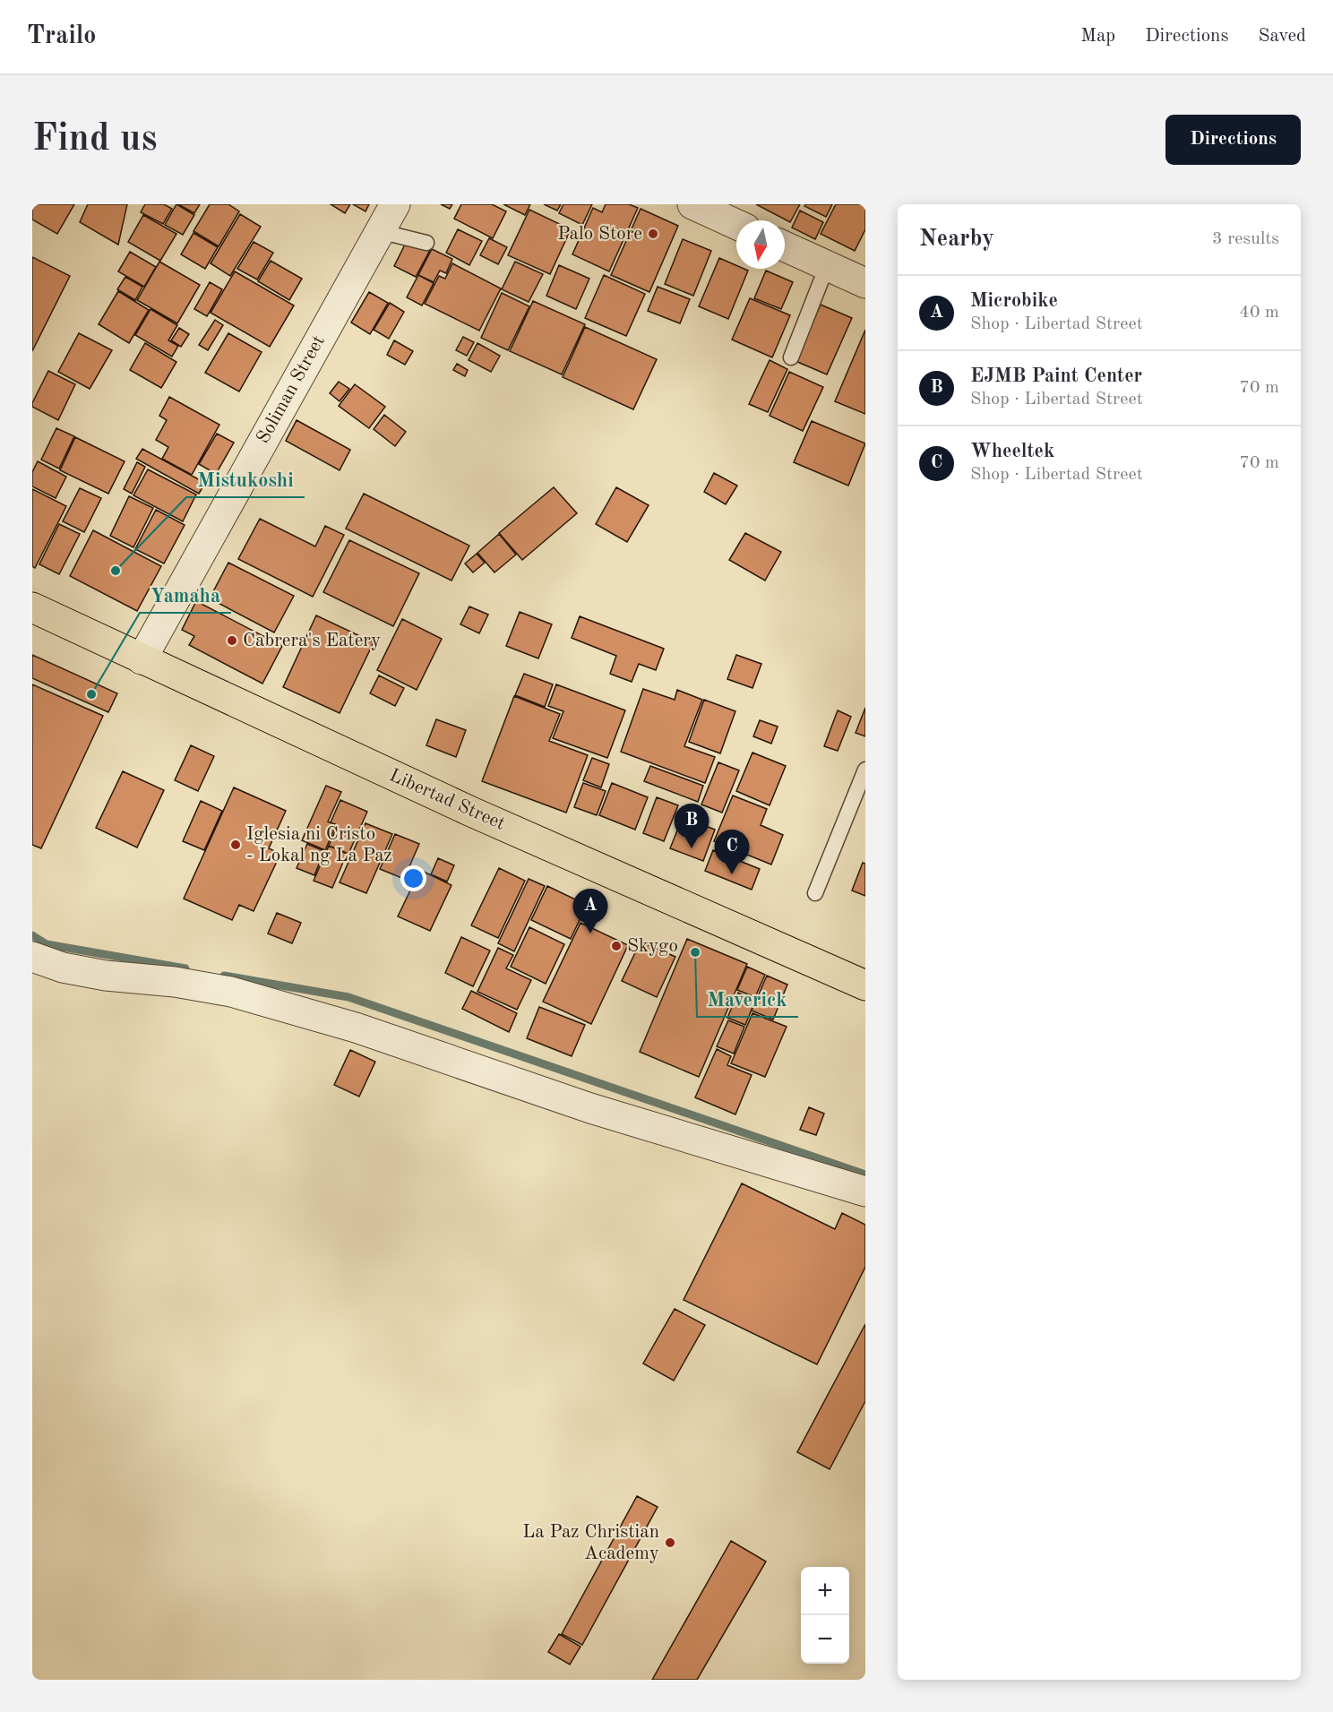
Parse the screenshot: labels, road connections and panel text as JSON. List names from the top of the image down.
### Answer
{
  "streets": {
    "highway": ["Libertad Street"],
    "street": ["Soliman Street"]
  },
  "crossings": [
    ["Soliman Street", "Libertad Street"]
  ],
  "places": [
    "Palo Store",
    "Mistukoshi",
    "Cabrera's Eatery",
    "Yamaha",
    "Iglesia ni Cristo - Lokal ng La Paz",
    "Skygo",
    "Maverick",
    "La Paz Christian Academy"
  ],
  "north": "bottom",
  "page": {
    "header": "Trailo",
    "nav": ["Map", "Directions", "Saved"],
    "buttons": "Directions",
    "title": "Find us",
    "heading": ["Nearby", "3 results"],
    "list": [
      {
        "mark": "A",
        "name": "Microbike",
        "note": "Shop · Libertad Street",
        "value": "40 m"
      },
      {
        "mark": "B",
        "name": "EJMB Paint Center",
        "note": "Shop · Libertad Street",
        "value": "70 m"
      },
      {
        "mark": "C",
        "name": "Wheeltek",
        "note": "Shop · Libertad Street",
        "value": "70 m"
      }
    ],
    "pins": ["B", "C", "A"],
    "map_buttons": ["+", "−"]
  }
}
